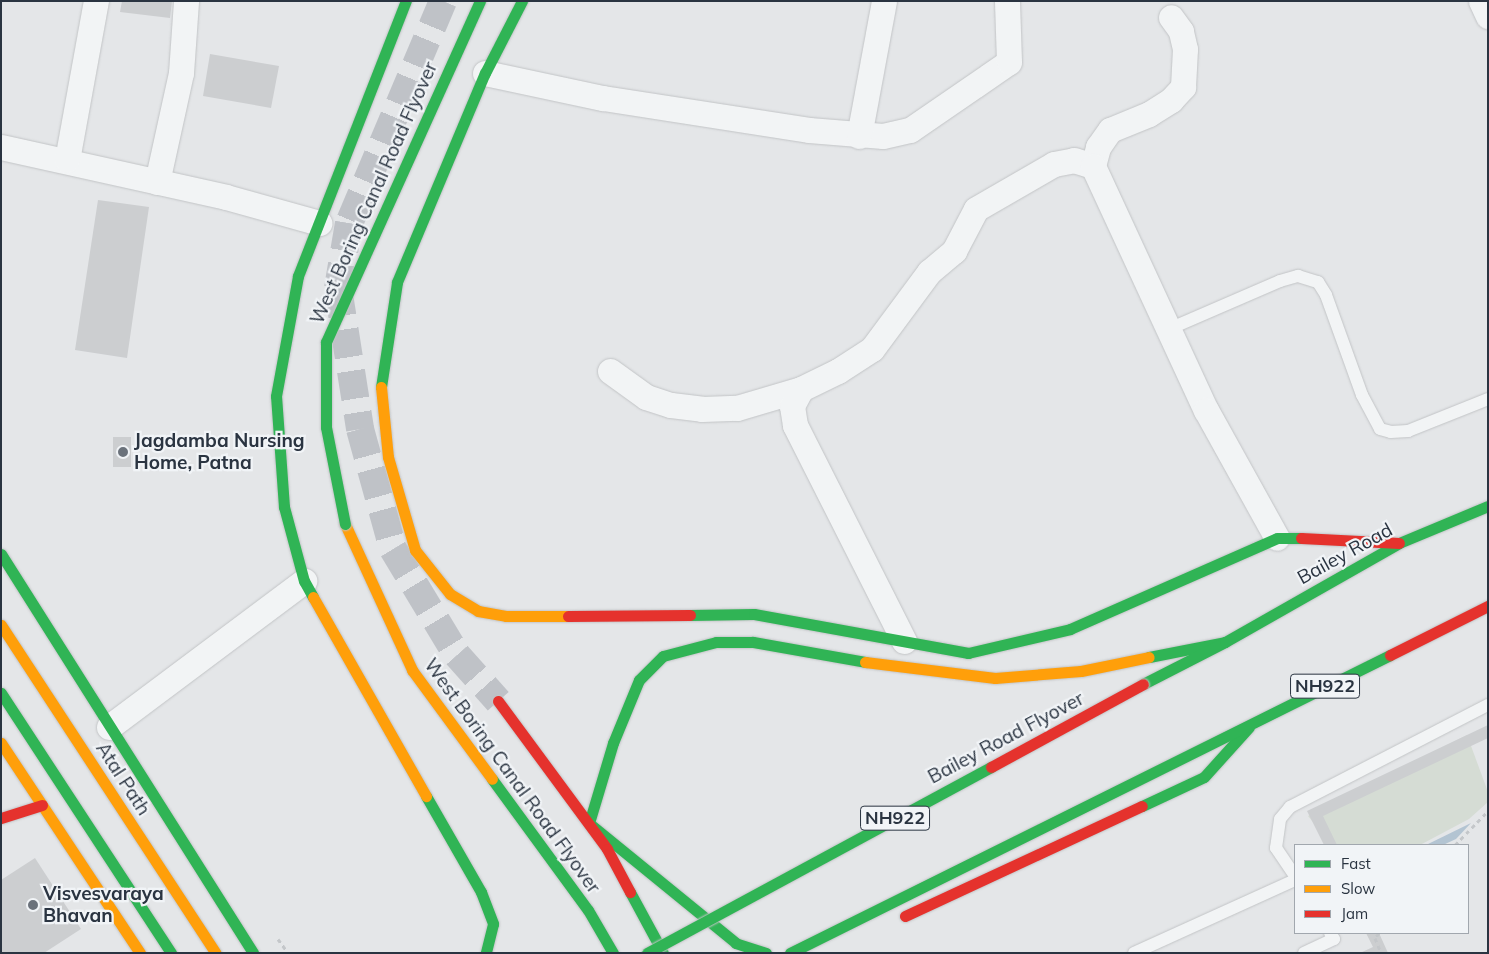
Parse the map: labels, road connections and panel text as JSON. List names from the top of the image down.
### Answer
{
  "streets": {
    "main road": [
      "West Boring Canal Road Flyover",
      "Bailey Road",
      "NH922",
      "Bailey Road Flyover",
      "Atal Path"
    ]
  },
  "crossings": [
    ["Bailey Road", "Bailey Road Flyover"]
  ],
  "places": ["Jagdamba Nursing Home, Patna", "Visvesvaraya Bhavan"],
  "legend": ["Fast", "Slow", "Jam"]
}
